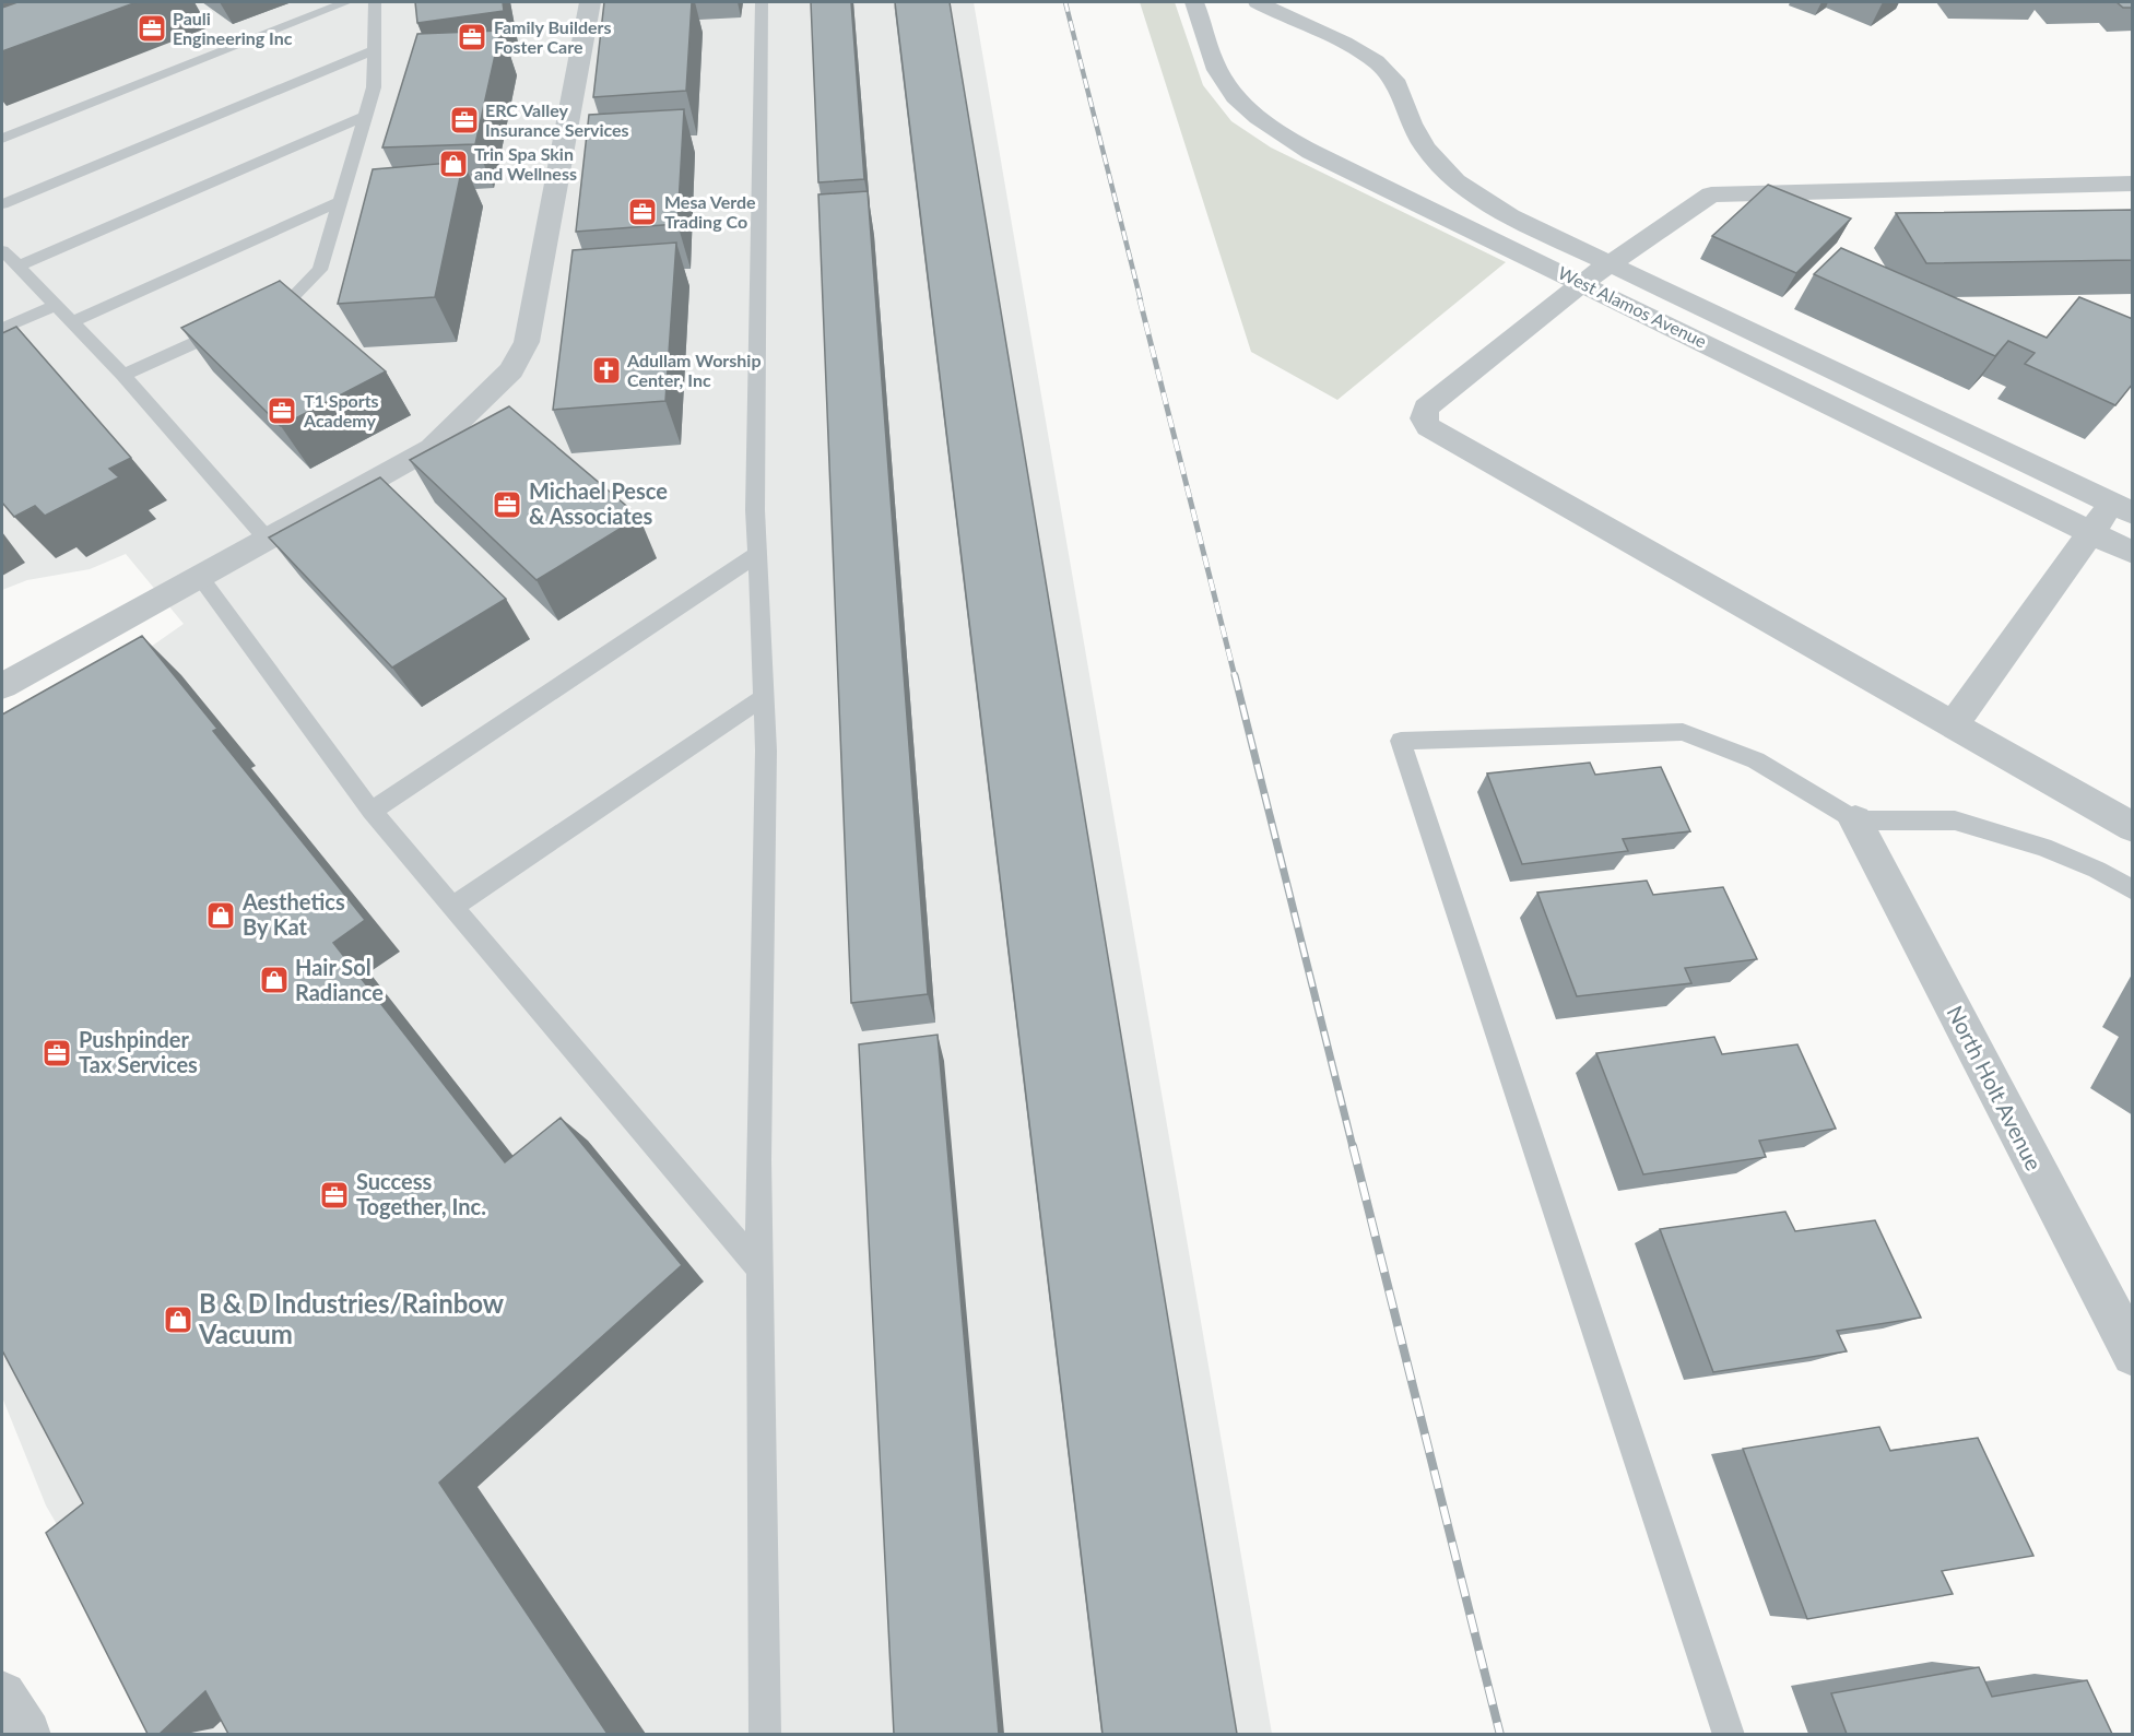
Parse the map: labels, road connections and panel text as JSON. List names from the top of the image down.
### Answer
{
  "streets": {
    "street": ["West Alamos Avenue", "North Holt Avenue"]
  },
  "places": {
    "office": [
      "Pauli Engineering Inc",
      "Family Builders Foster Care",
      "ERC Valley Insurance Services",
      "Mesa Verde Trading Co",
      "T1 Sports Academy",
      "Michael Pesce & Associates",
      "Pushpinder Tax Services",
      "Success Together, Inc."
    ],
    "shop": [
      "Trin Spa Skin and Wellness",
      "Aesthetics By Kat",
      "Hair Sol Radiance",
      "B & D Industries/Rainbow Vacuum"
    ],
    "church": ["Adullam Worship Center, Inc"]
  }
}
